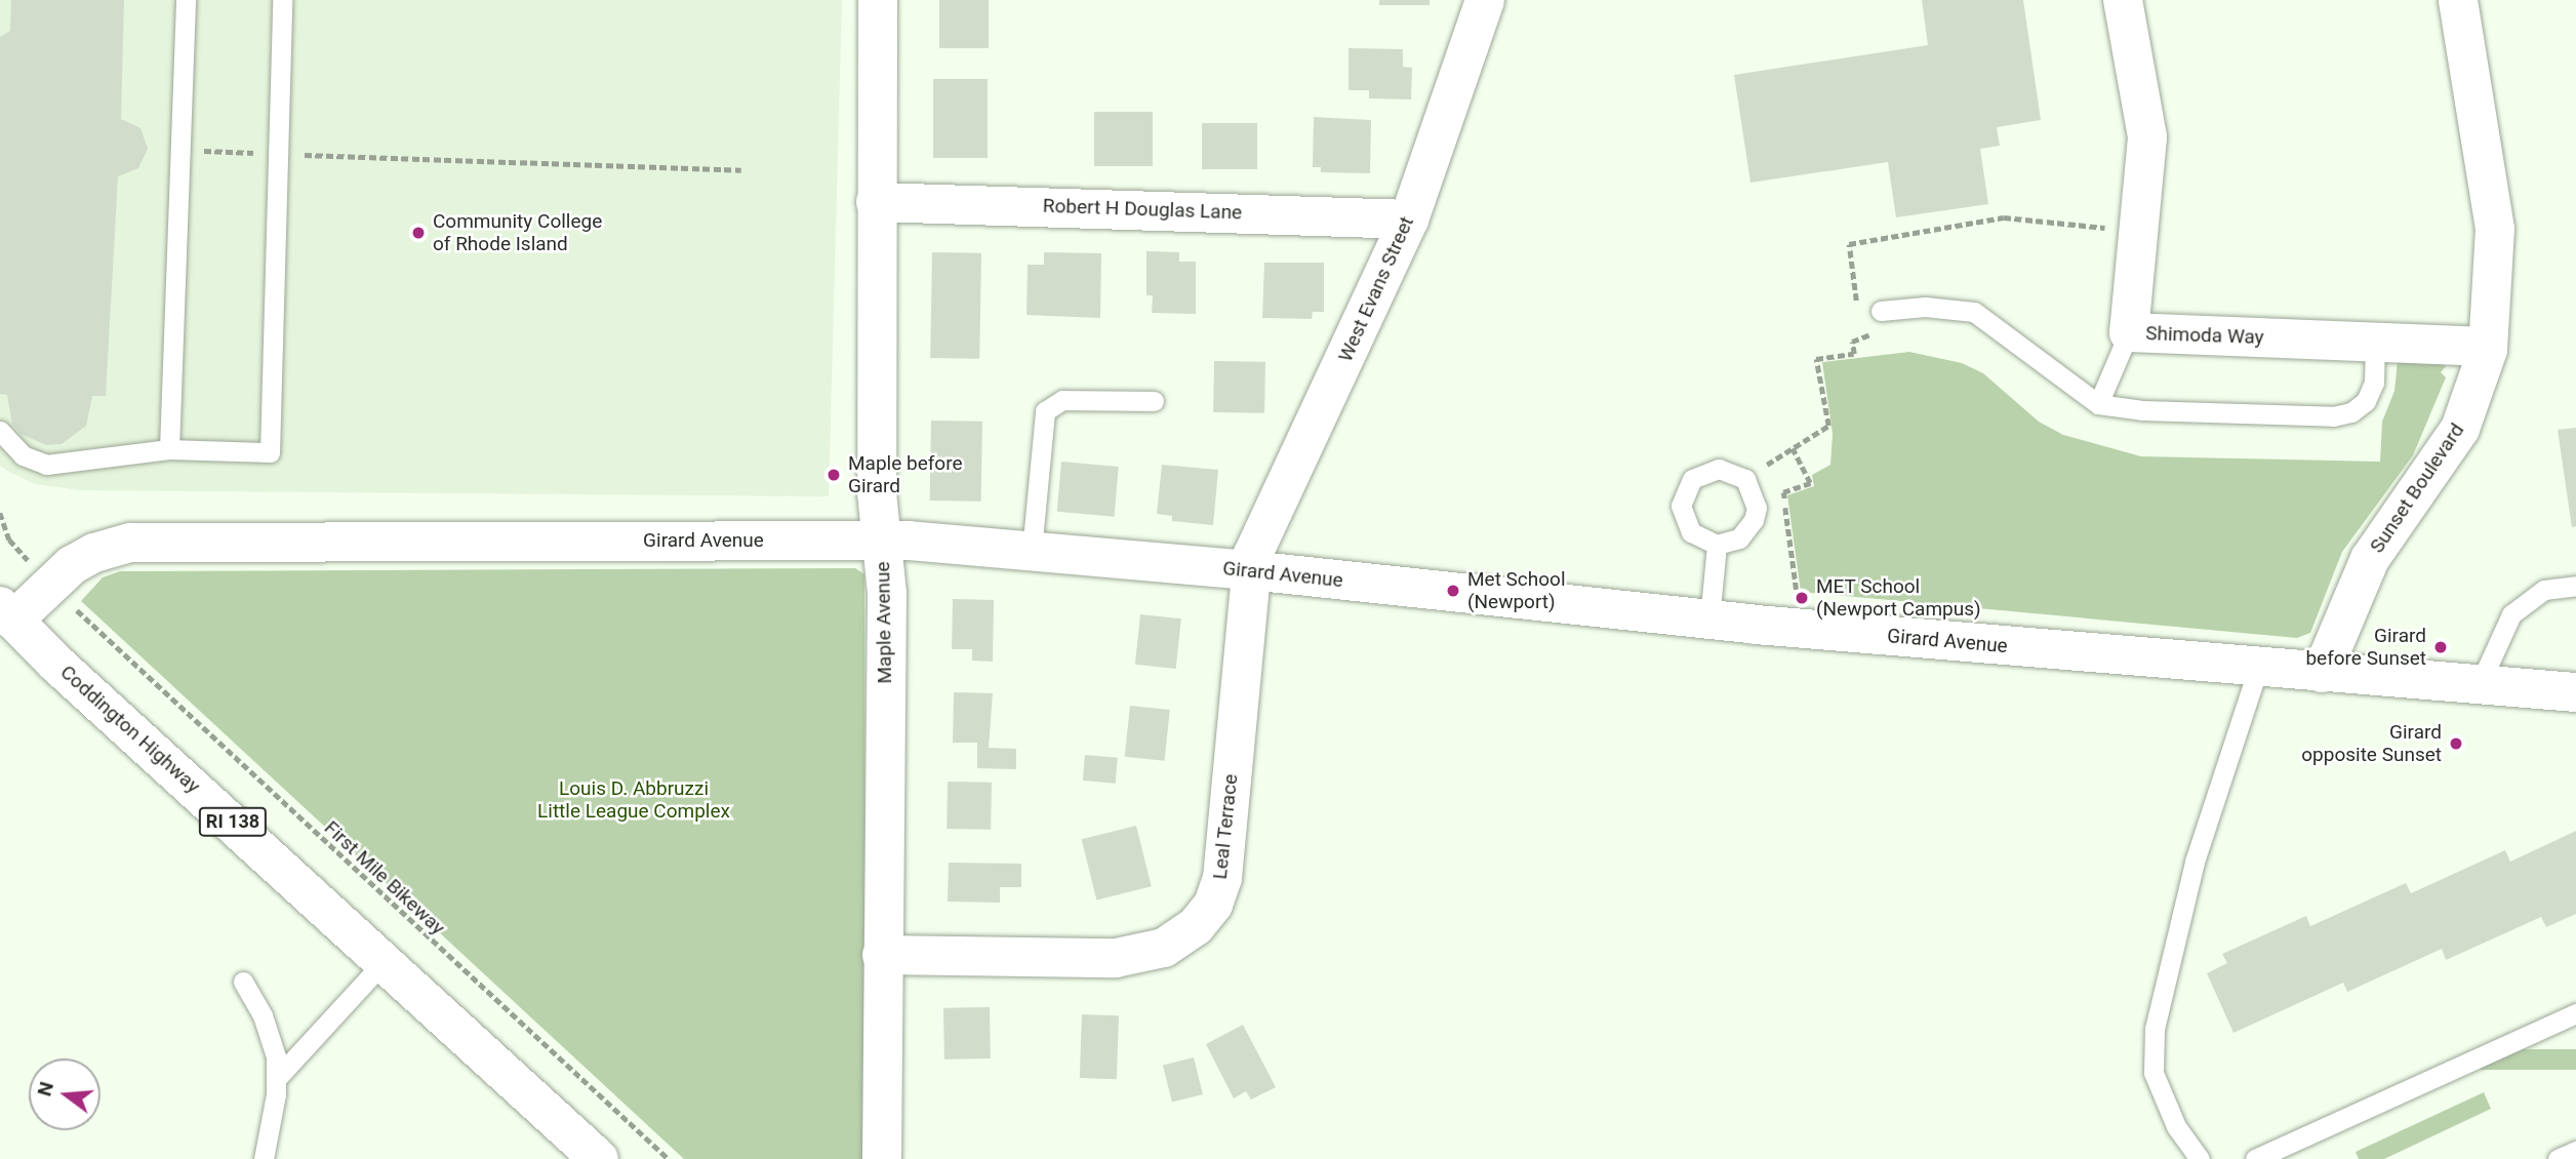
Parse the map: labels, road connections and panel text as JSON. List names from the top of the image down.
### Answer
{
  "streets": {
    "main road": [
      "Robert H Douglas Lane",
      "West Evans Street",
      "Shimoda Way",
      "Sunset Boulevard",
      "Girard Avenue",
      "Maple Avenue",
      "Coddington Highway",
      "RI 138",
      "Leal Terrace"
    ],
    "path": ["First Mile Bikeway"]
  },
  "crossings": [
    ["Robert H Douglas Lane", "West Evans Street"],
    ["Robert H Douglas Lane", "Maple Avenue"],
    ["West Evans Street", "Girard Avenue"],
    ["West Evans Street", "Leal Terrace"],
    ["Shimoda Way", "Sunset Boulevard"],
    ["Sunset Boulevard", "Girard Avenue"],
    ["Girard Avenue", "Maple Avenue"],
    ["Girard Avenue", "Coddington Highway"],
    ["Girard Avenue", "Leal Terrace"],
    ["Maple Avenue", "Leal Terrace"]
  ],
  "parks": ["Louis D. Abbruzzi Little League Complex"],
  "places": [
    "Community College of Rhode Island",
    "Maple before Girard",
    "Met School (Newport)",
    "MET School (Newport Campus)",
    "Girard before Sunset",
    "Girard opposite Sunset"
  ],
  "north": "left"
}
